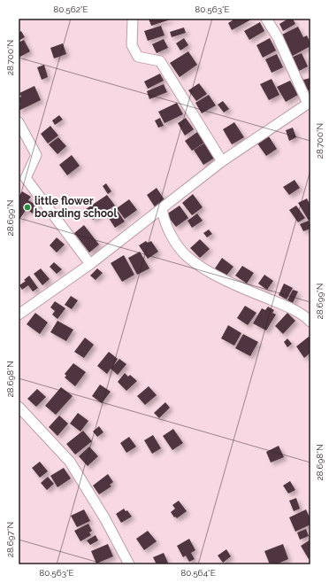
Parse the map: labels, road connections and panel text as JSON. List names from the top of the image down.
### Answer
{
  "places": ["little flower boarding school"],
  "coordinates": [
    "80.562°E",
    "80.563°E",
    "28.700°N",
    "28.699°N",
    "28.698°N",
    "28.697°N",
    "80.564°E"
  ]
}
